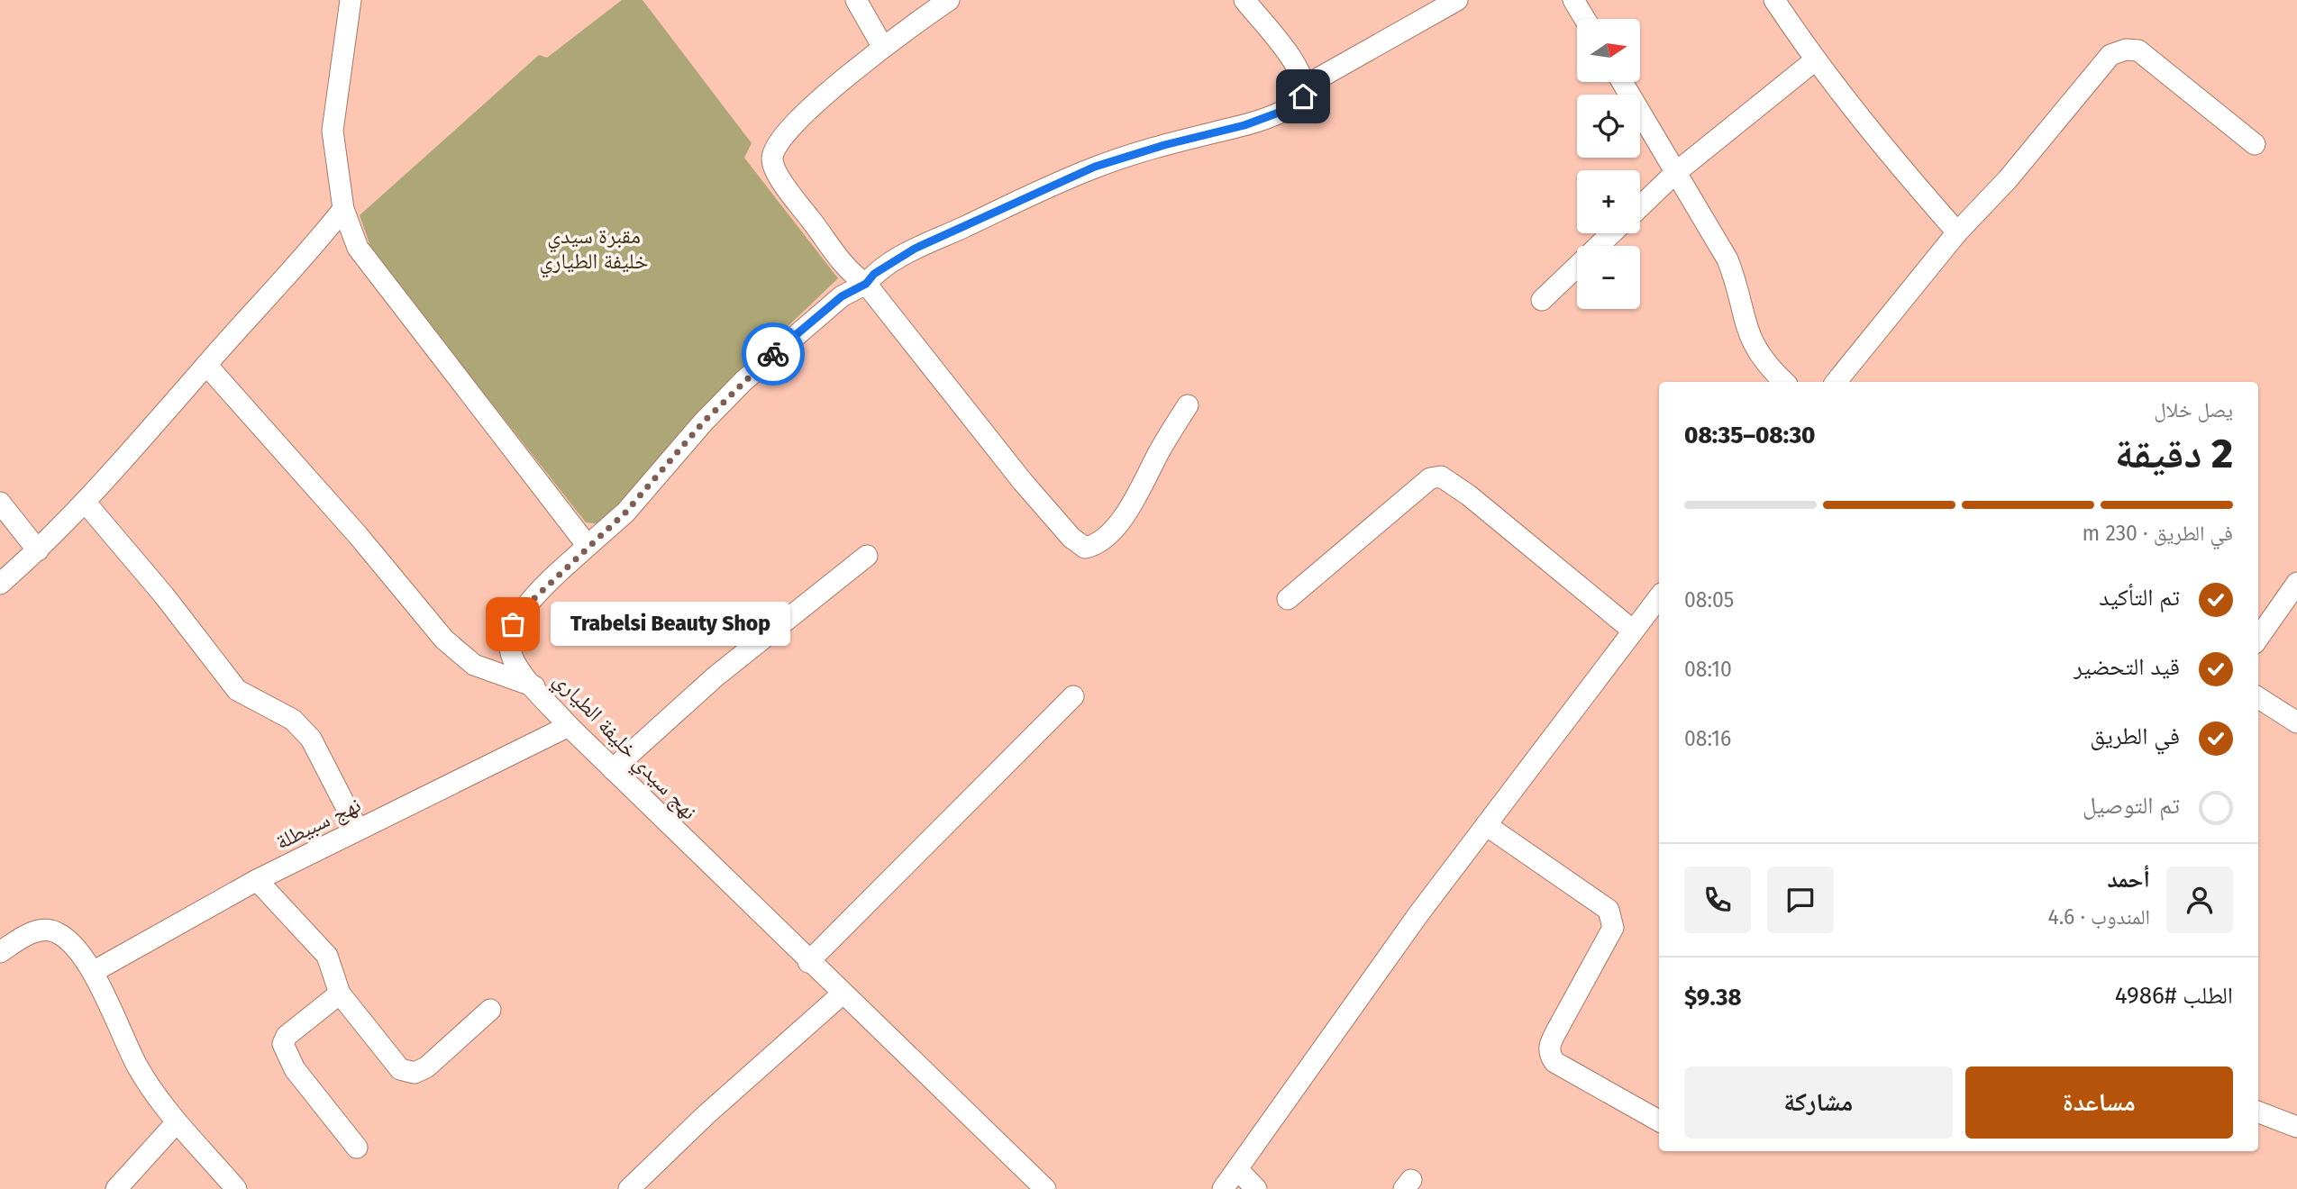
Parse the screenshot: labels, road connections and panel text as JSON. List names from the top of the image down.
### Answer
{
  "streets": {
    "street": ["نهج سيدي خليفة الطياري", "نهج سبيطلة"]
  },
  "crossings": [
    ["نهج سيدي خليفة الطياري", "نهج سبيطلة"]
  ],
  "parks": ["مقبرة سيدي خليفة الطياري"],
  "places": ["Trabelsi Beauty Shop"],
  "north": "right",
  "page": {
    "map_buttons": ["+", "−"],
    "heading": ["2 دقيقة", "يصل خلال", "08:30–08:35"],
    "panel": [
      "أحمد",
      "المندوب · 4.6",
      "الطلب #4986",
      "$9.38"
    ],
    "bar": "في الطريق · 230 m",
    "list": [
      ["تم التأكيد", "08:05"],
      ["قيد التحضير", "08:10"],
      ["في الطريق", "08:16"],
      "تم التوصيل"
    ],
    "bubble": "Trabelsi Beauty Shop",
    "buttons": ["مساعدة", "مشاركة"]
  }
}
